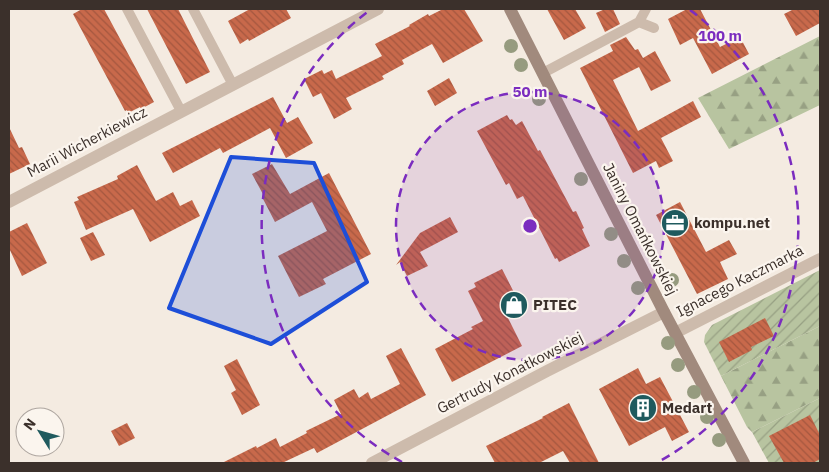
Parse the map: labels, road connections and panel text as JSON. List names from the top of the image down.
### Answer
{
  "streets": {
    "street": [
      "Marii Wicherkiewicz",
      "Janiny Omańkowskiej",
      "Ignacego Kaczmarka",
      "Gertrudy Konatkowskiej"
    ]
  },
  "crossings": [
    ["Janiny Omańkowskiej", "Ignacego Kaczmarka"],
    ["Janiny Omańkowskiej", "Gertrudy Konatkowskiej"]
  ],
  "places": {
    "office": ["kompu.net"],
    "shop": ["PITEC"],
    "building": ["Medart"]
  },
  "north": "top left",
  "rings": ["100 m", "50 m"]
}
